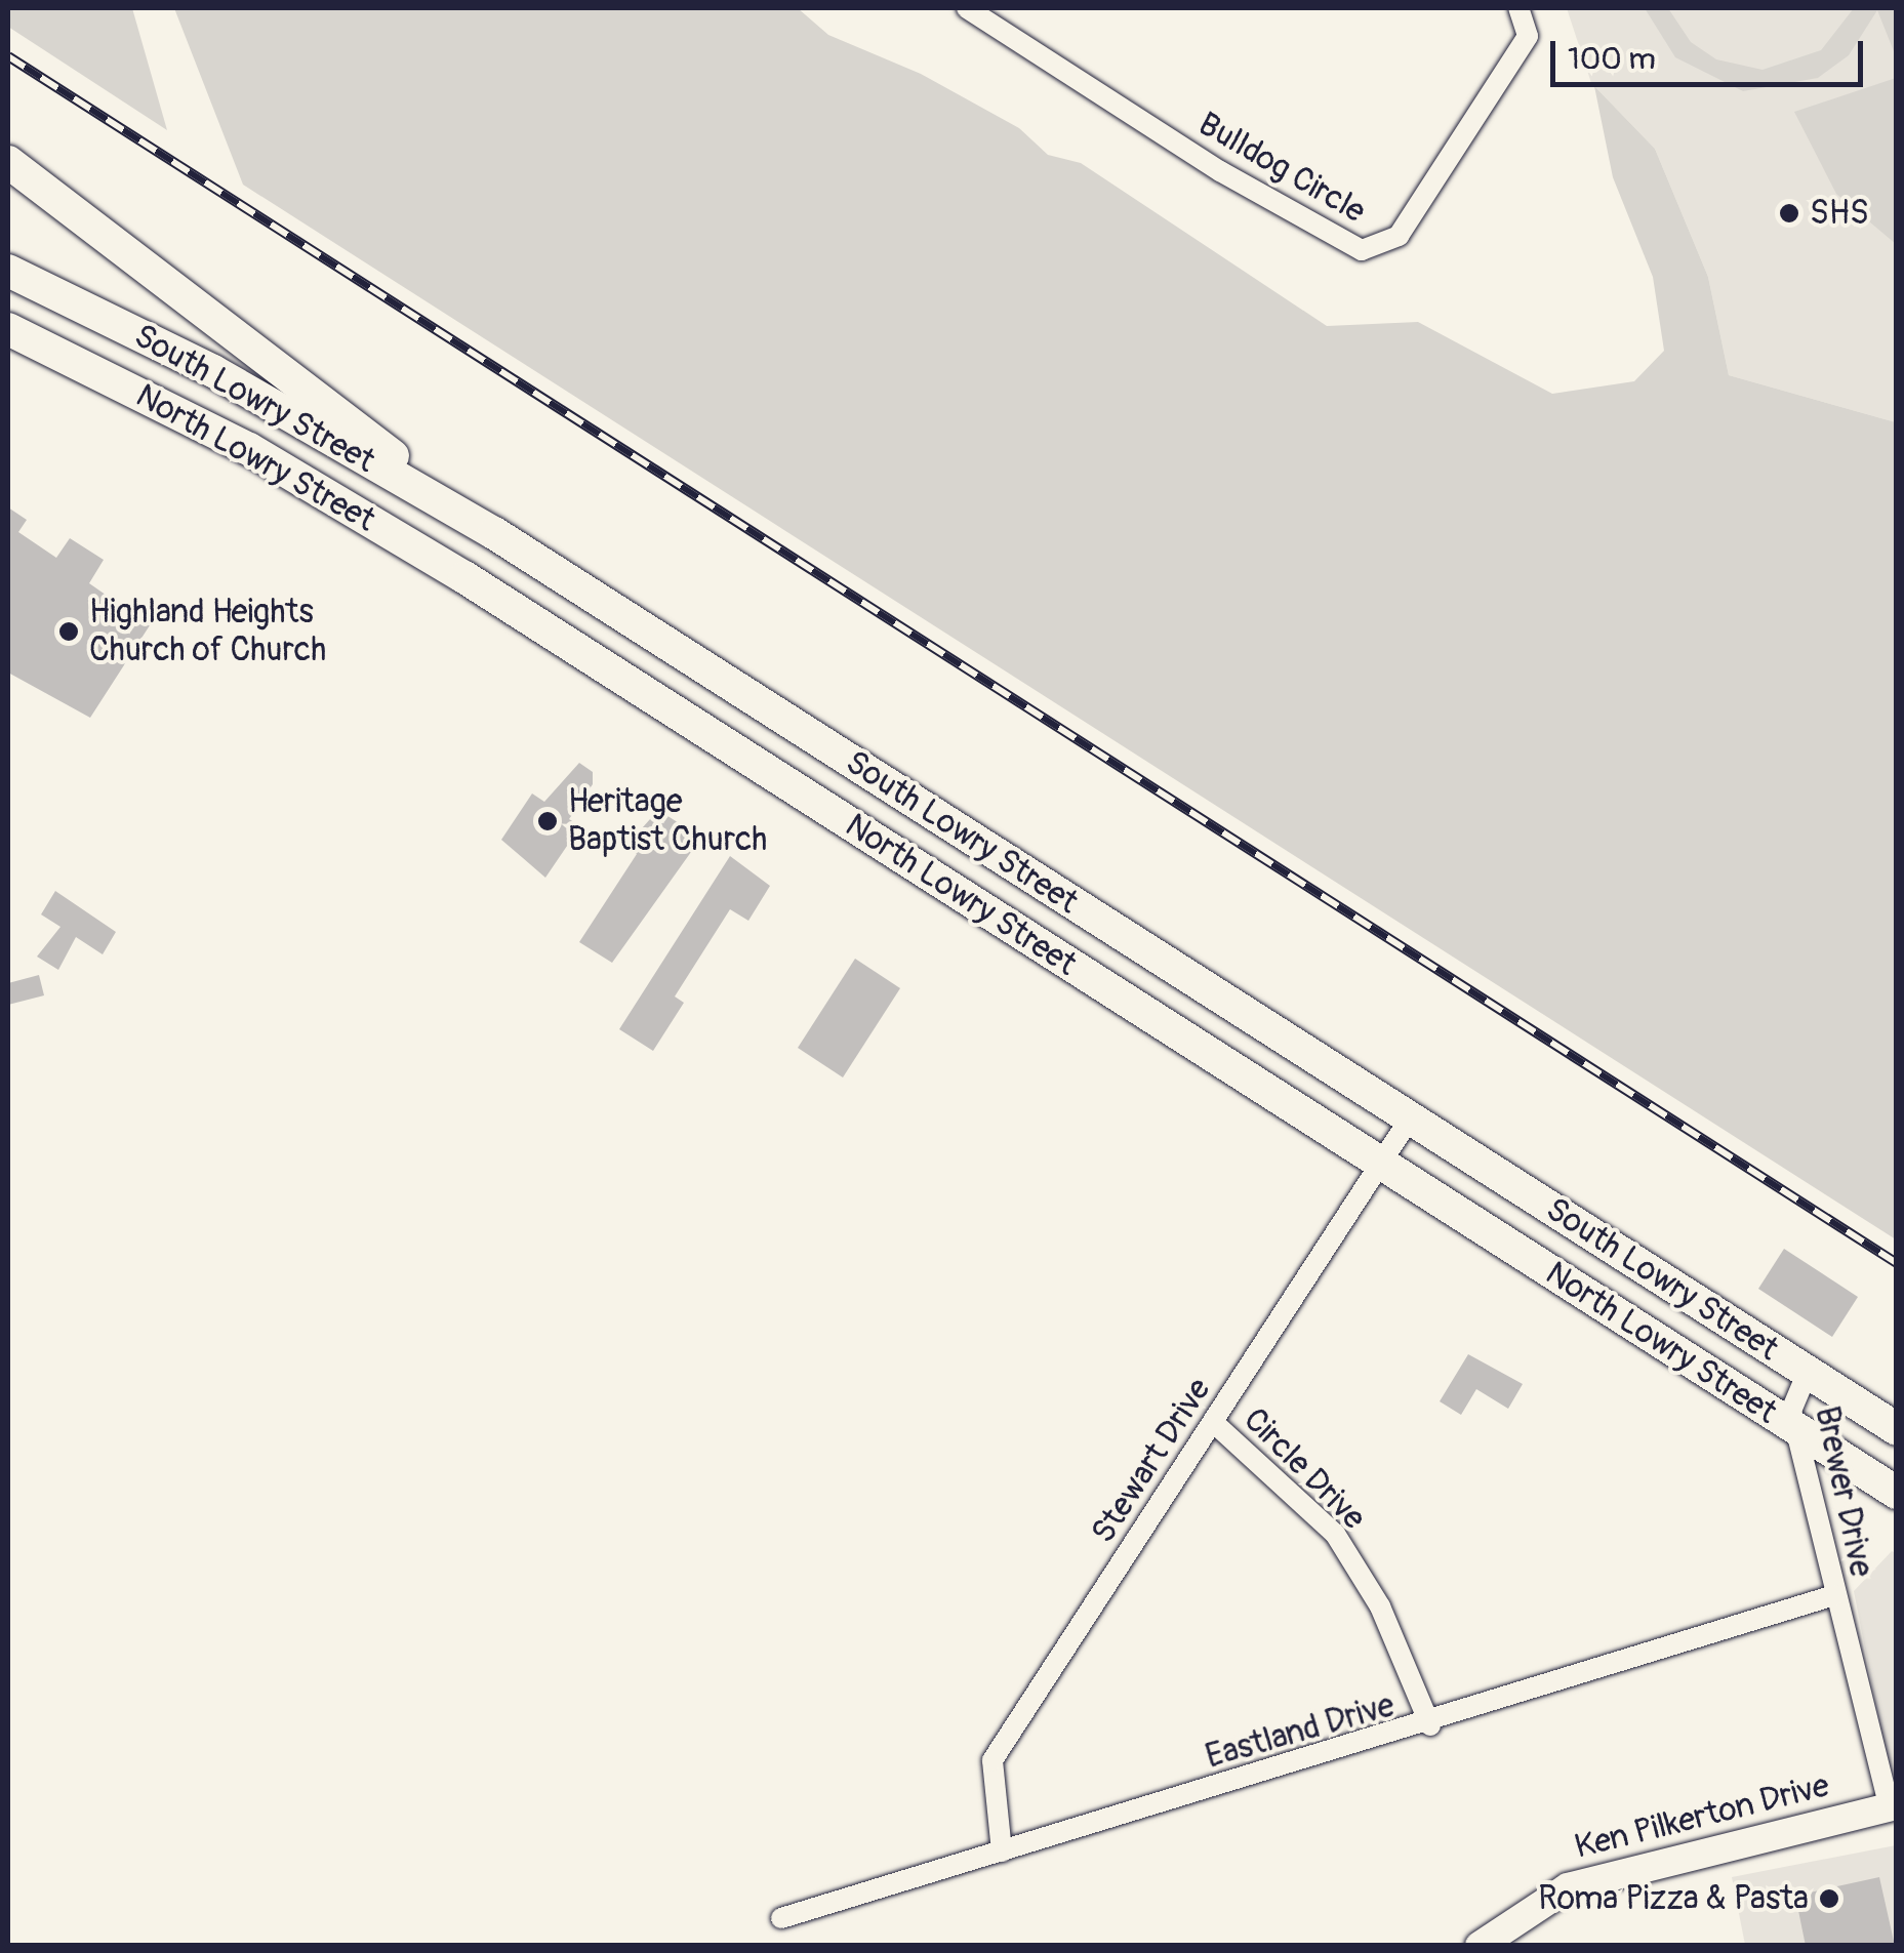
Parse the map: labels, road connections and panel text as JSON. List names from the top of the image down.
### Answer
{
  "streets": {
    "main road": ["South Lowry Street", "North Lowry Street"],
    "street": [
      "Bulldog Circle",
      "Stewart Drive",
      "Circle Drive",
      "Brewer Drive",
      "Eastland Drive",
      "Ken Pilkerton Drive"
    ]
  },
  "crossings": [
    ["South Lowry Street", "Stewart Drive"],
    ["South Lowry Street", "Brewer Drive"],
    ["North Lowry Street", "Stewart Drive"],
    ["North Lowry Street", "Brewer Drive"],
    ["Stewart Drive", "Circle Drive"],
    ["Stewart Drive", "Eastland Drive"],
    ["Circle Drive", "Eastland Drive"],
    ["Brewer Drive", "Eastland Drive"],
    ["Brewer Drive", "Ken Pilkerton Drive"]
  ],
  "places": [
    "SHS",
    "Highland Heights Church of Church",
    "Heritage Baptist Church",
    "Roma Pizza & Pasta"
  ],
  "scale_bar": "100 m"
}
